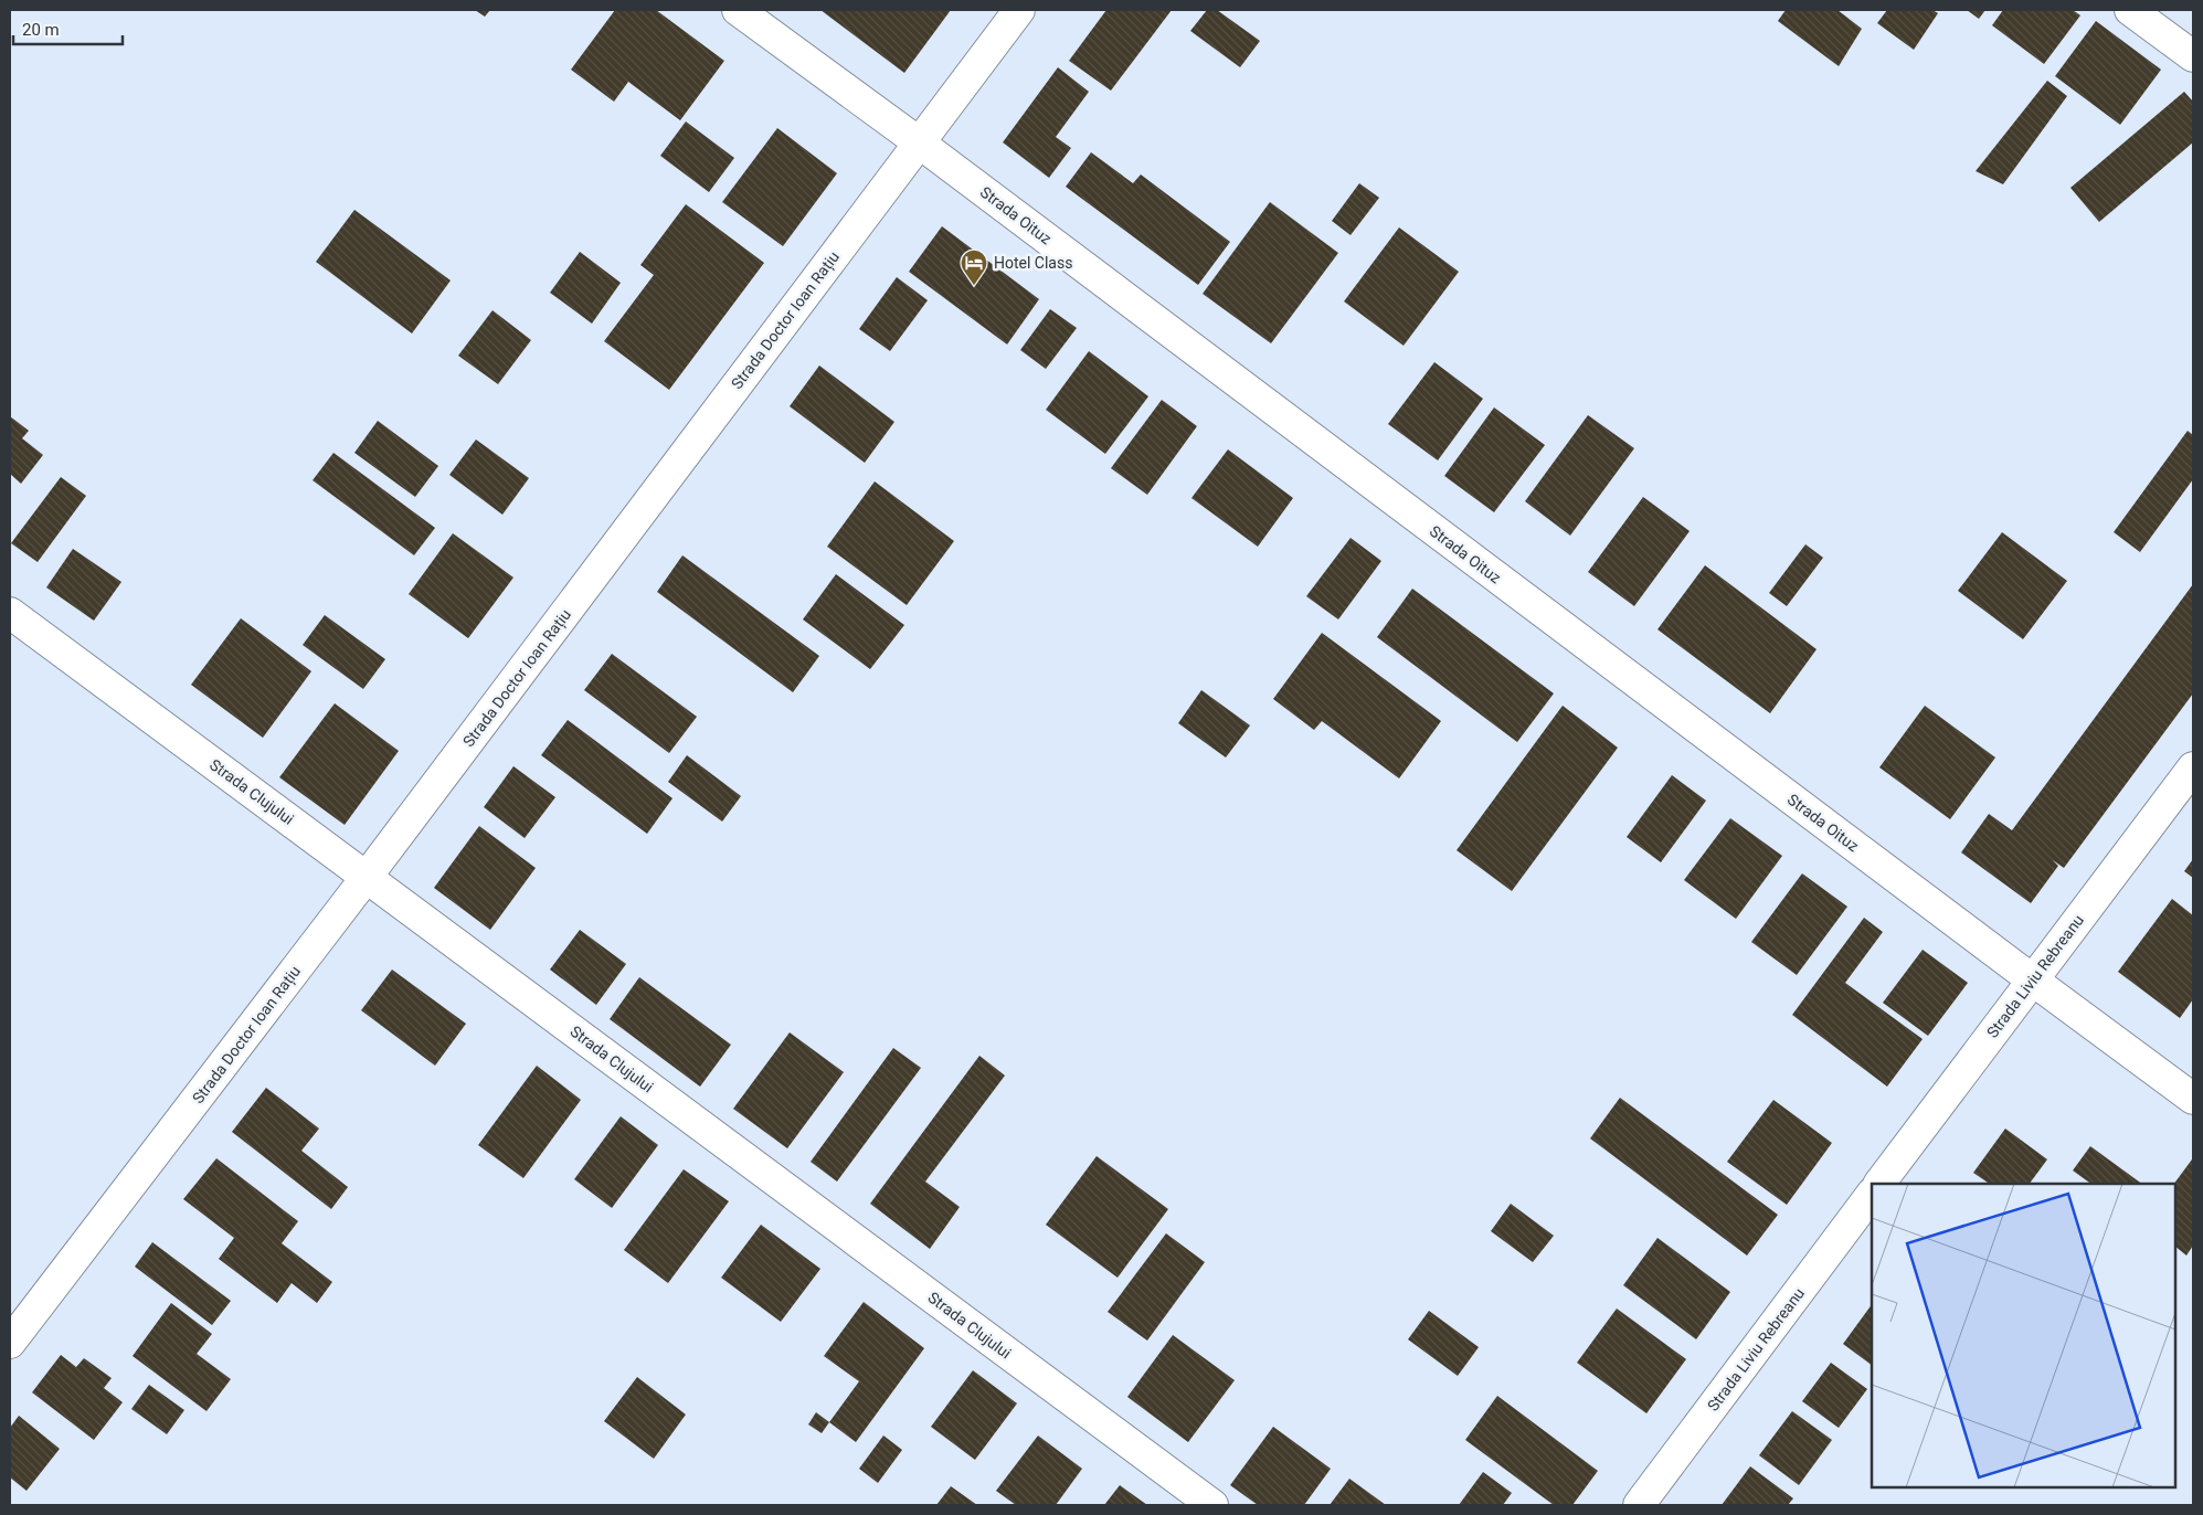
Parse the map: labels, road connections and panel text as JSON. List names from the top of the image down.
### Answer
{
  "streets": {
    "street": [
      "Strada Oituz",
      "Strada Doctor Ioan Rațiu",
      "Strada Clujului",
      "Strada Liviu Rebreanu"
    ]
  },
  "crossings": [
    ["Strada Oituz", "Strada Doctor Ioan Rațiu"],
    ["Strada Oituz", "Strada Liviu Rebreanu"],
    ["Strada Doctor Ioan Rațiu", "Strada Clujului"]
  ],
  "places": {
    "hotel": ["Hotel Class"]
  },
  "scale_bar": "20 m"
}
